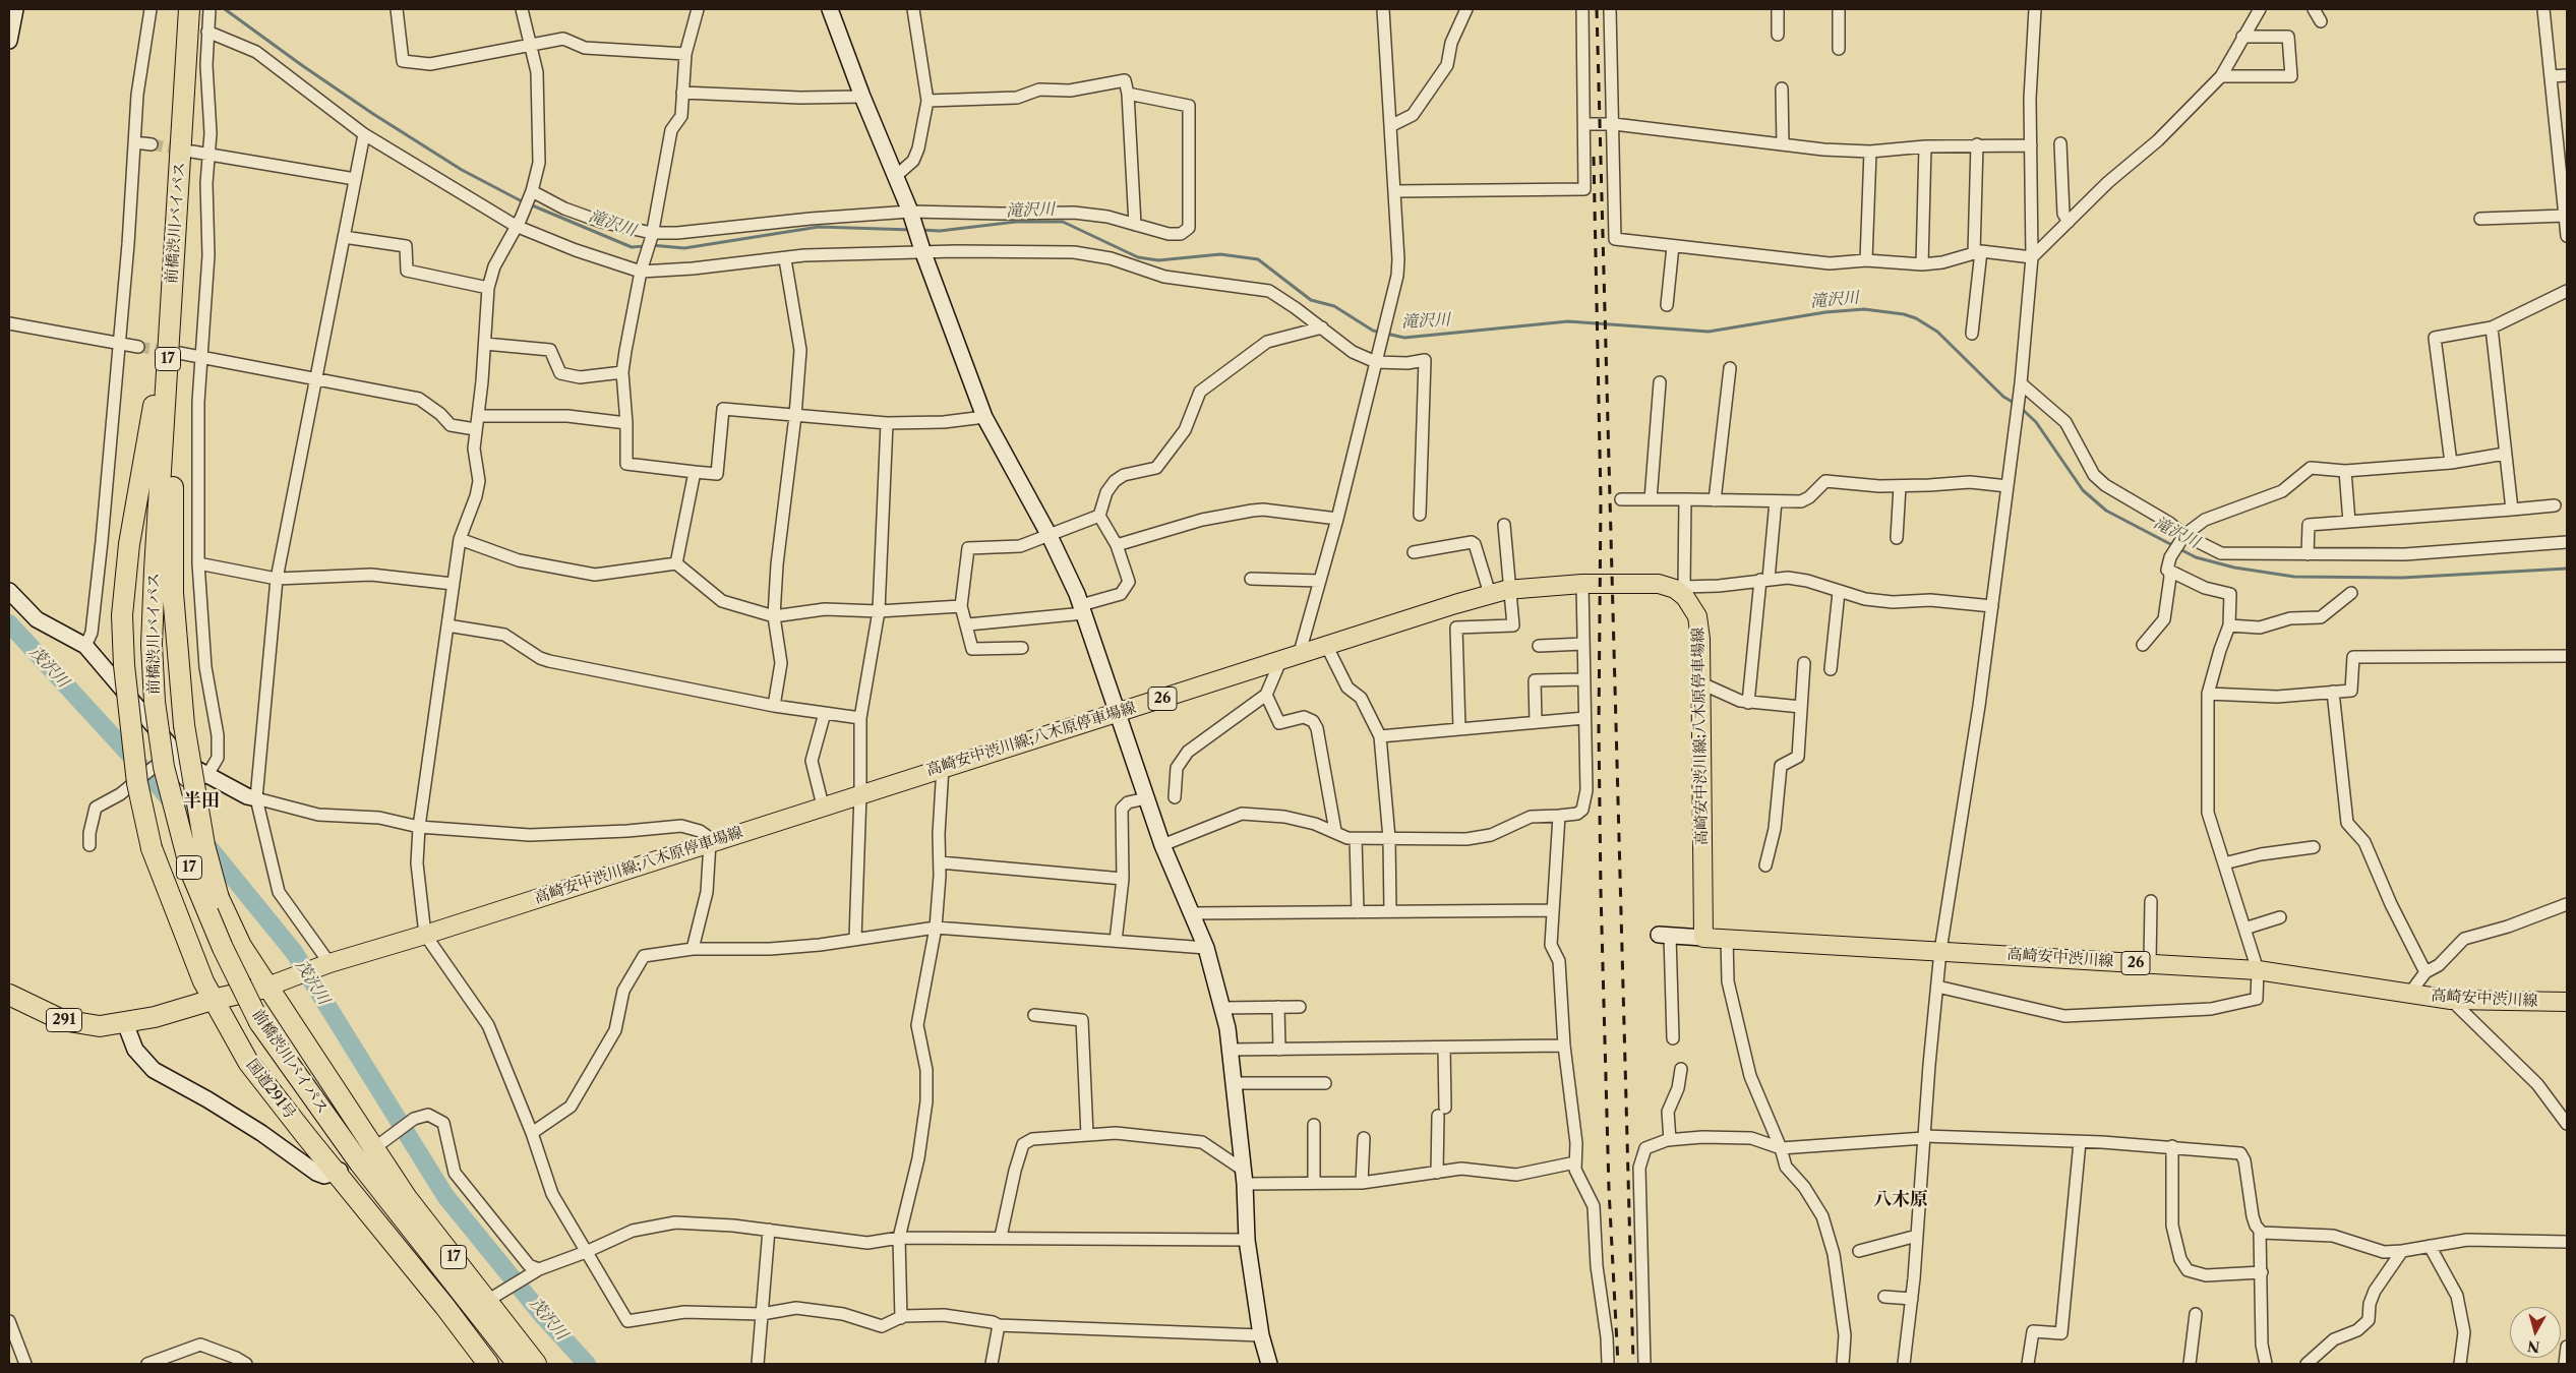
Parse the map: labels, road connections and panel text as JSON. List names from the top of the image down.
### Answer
{
  "streets": {
    "highway": [
      "前橋渋川バイパス",
      "17",
      "291",
      "国道291号"
    ],
    "main road": ["26", "高崎安中渋川線;八木原停車場線", "高崎安中渋川線"]
  },
  "crossings": [
    ["前橋渋川バイパス", "17"],
    ["17", "26"],
    ["17", "291"],
    ["17", "国道291号"],
    ["26", "高崎安中渋川線;八木原停車場線"],
    ["26", "291"],
    ["高崎安中渋川線;八木原停車場線", "高崎安中渋川線"],
    ["291", "国道291号"]
  ],
  "districts": ["半田", "八木原"],
  "water": ["滝沢川", "茂沢川"],
  "north": "bottom"
}
